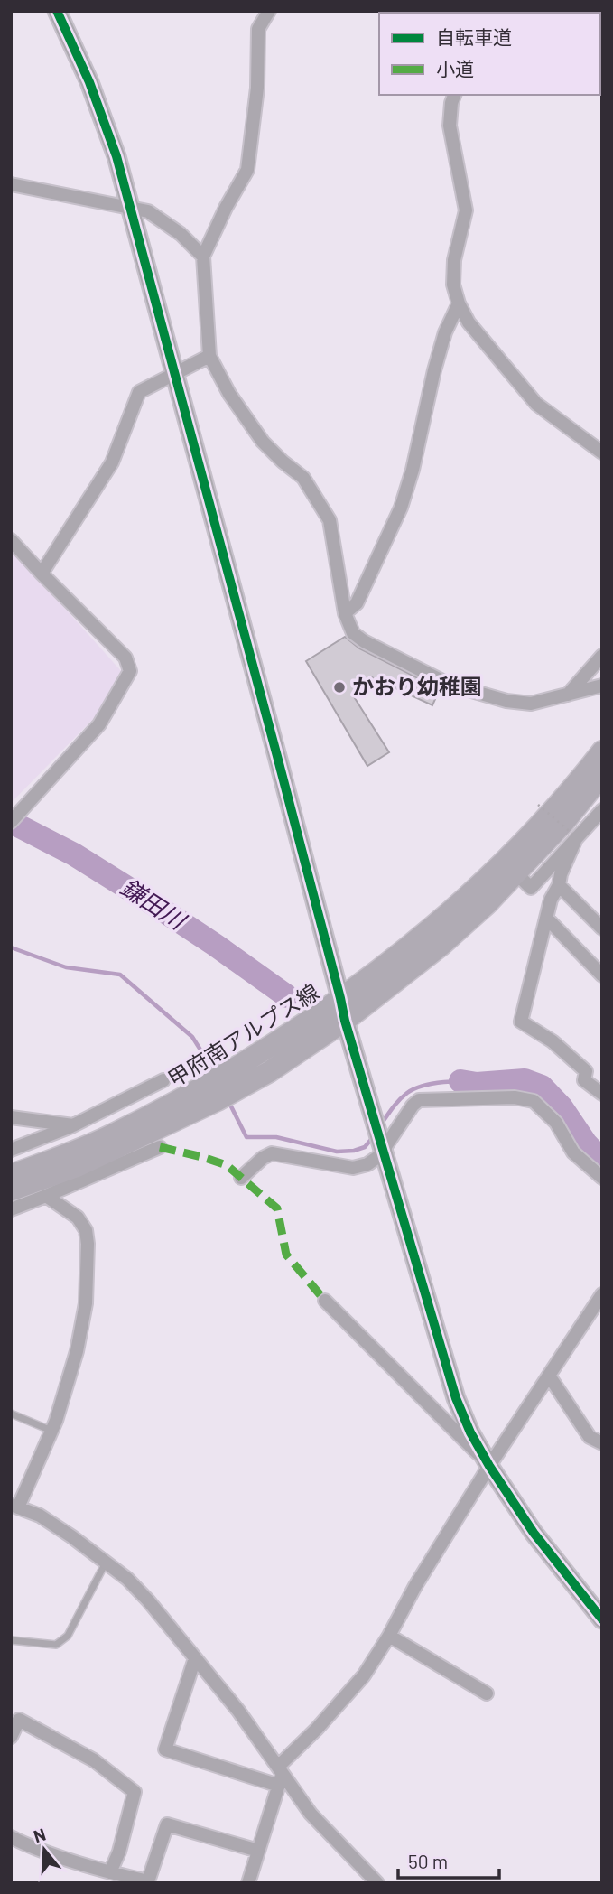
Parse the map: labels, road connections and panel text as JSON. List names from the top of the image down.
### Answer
{
  "streets": {
    "main road": ["甲府南アルプス線"]
  },
  "water": ["鎌田川"],
  "places": ["かおり幼稚園"],
  "legend": ["自転車道", "小道"],
  "scale_bar": "50 m",
  "north": "top"
}
